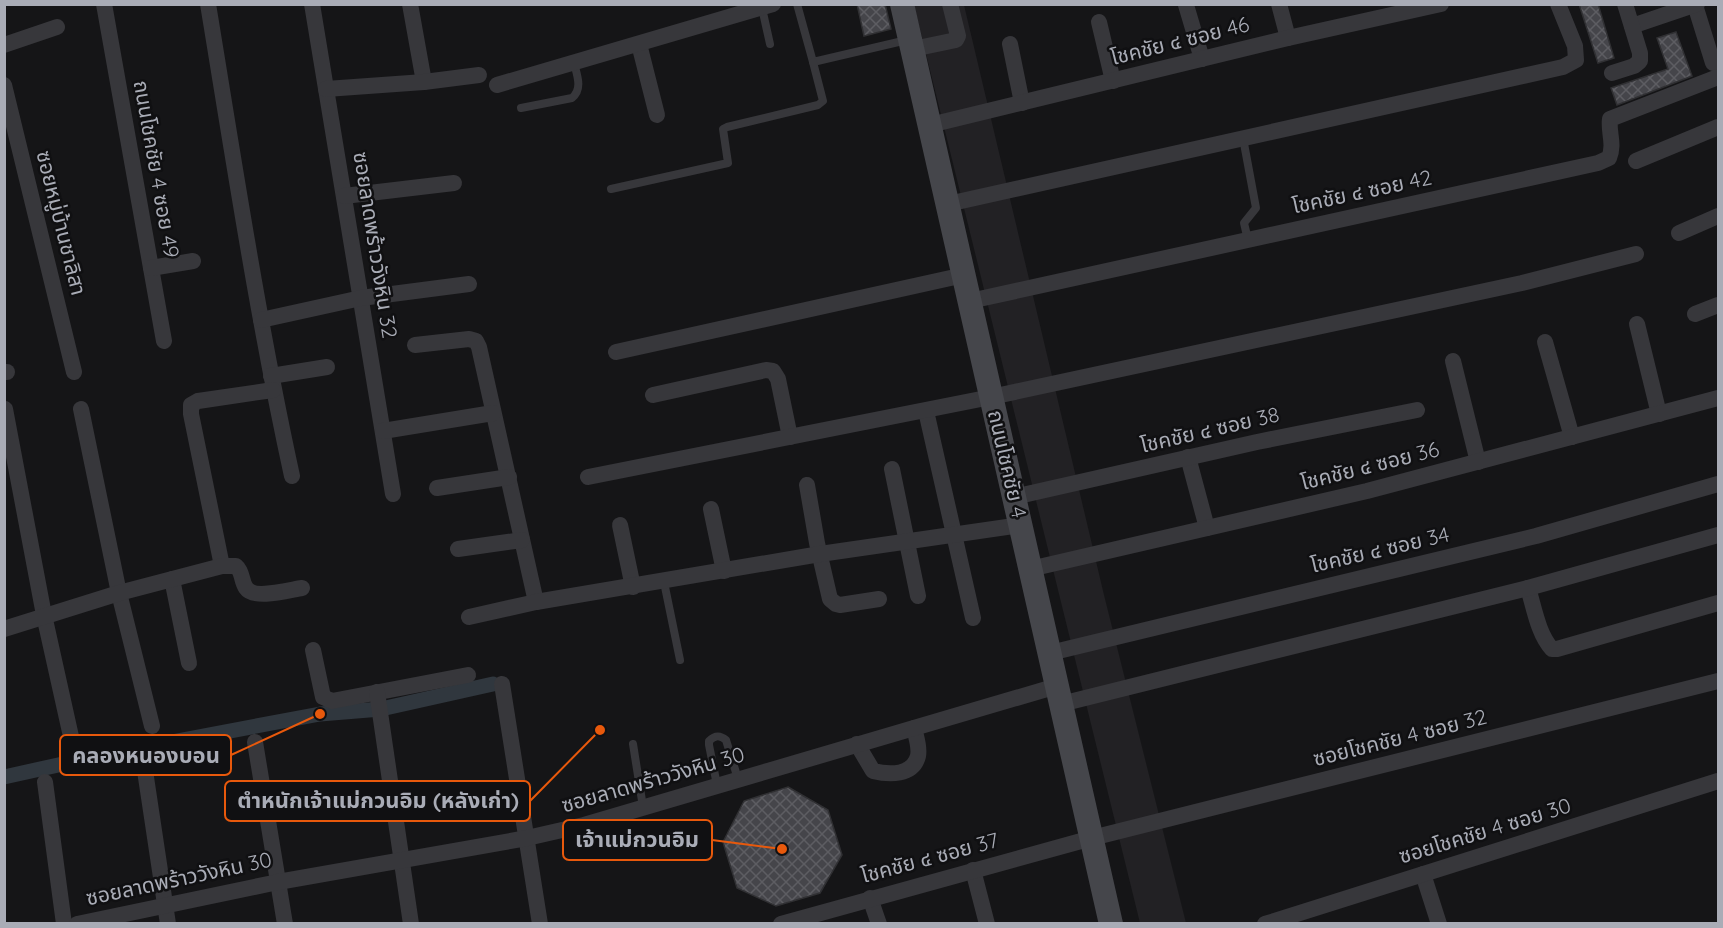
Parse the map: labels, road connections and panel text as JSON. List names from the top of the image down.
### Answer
{
  "streets": {
    "street": [
      "โชคชัย ๔ ซอย 46",
      "ถนนโชคชัย 4 ซอย 49",
      "โชคชัย ๔ ซอย 42",
      "ซอยหมู่บ้านชาลิสา",
      "ซอยลาดพร้าววังหิน 32",
      "โชคชัย ๔ ซอย 38",
      "ถนนโชคชัย 4",
      "โชคชัย ๔ ซอย 36",
      "โชคชัย ๔ ซอย 34",
      "ซอยโชคชัย 4 ซอย 32",
      "ซอยลาดพร้าววังหิน 30",
      "ซอยโชคชัย 4 ซอย 30",
      "โชคชัย ๔ ซอย 37"
    ]
  },
  "crossings": [
    ["โชคชัย ๔ ซอย 46", "ถนนโชคชัย 4"],
    ["โชคชัย ๔ ซอย 42", "ถนนโชคชัย 4"],
    ["โชคชัย ๔ ซอย 38", "ถนนโชคชัย 4"],
    ["ถนนโชคชัย 4", "โชคชัย ๔ ซอย 36"],
    ["ถนนโชคชัย 4", "โชคชัย ๔ ซอย 34"],
    ["ถนนโชคชัย 4", "ซอยโชคชัย 4 ซอย 32"],
    ["ถนนโชคชัย 4", "ซอยลาดพร้าววังหิน 30"],
    ["ถนนโชคชัย 4", "โชคชัย ๔ ซอย 37"],
    ["ซอยโชคชัย 4 ซอย 32", "โชคชัย ๔ ซอย 37"]
  ],
  "places": ["คลองหนองบอน", "ตำหนักเจ้าแม่กวนอิม (หลังเก่า)", "เจ้าแม่กวนอิม"]
}
